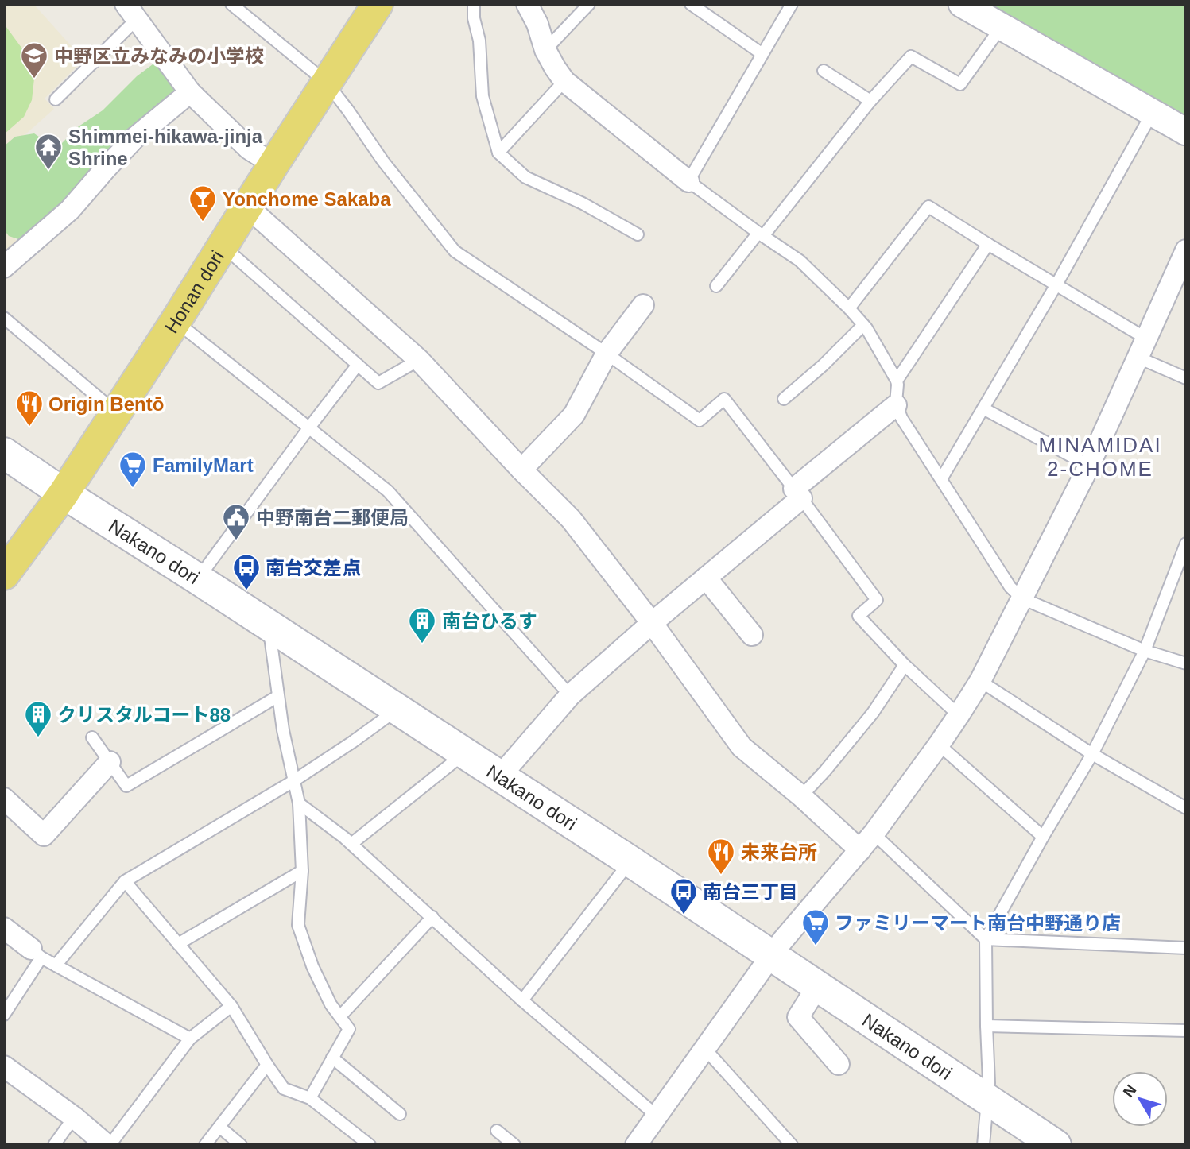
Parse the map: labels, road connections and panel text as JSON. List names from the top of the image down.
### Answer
{
  "streets": {
    "main road": ["Honan dori", "Nakano dori"]
  },
  "crossings": [
    ["Honan dori", "Nakano dori"]
  ],
  "districts": ["MINAMIDAI 2-CHOME"],
  "places": {
    "school or university": ["中野区立みなみの小学校"],
    "temple": ["Shimmei-hikawa-jinja Shrine"],
    "bar": ["Yonchome Sakaba"],
    "restaurant": ["Origin Bentō", "未来台所"],
    "supermarket": ["FamilyMart", "ファミリーマート南台中野通り店"],
    "public building": ["中野南台二郵便局"],
    "bus stop": ["南台交差点", "南台三丁目"],
    "building": ["南台ひるす", "クリスタルコート88"]
  },
  "north": "top left"
}
